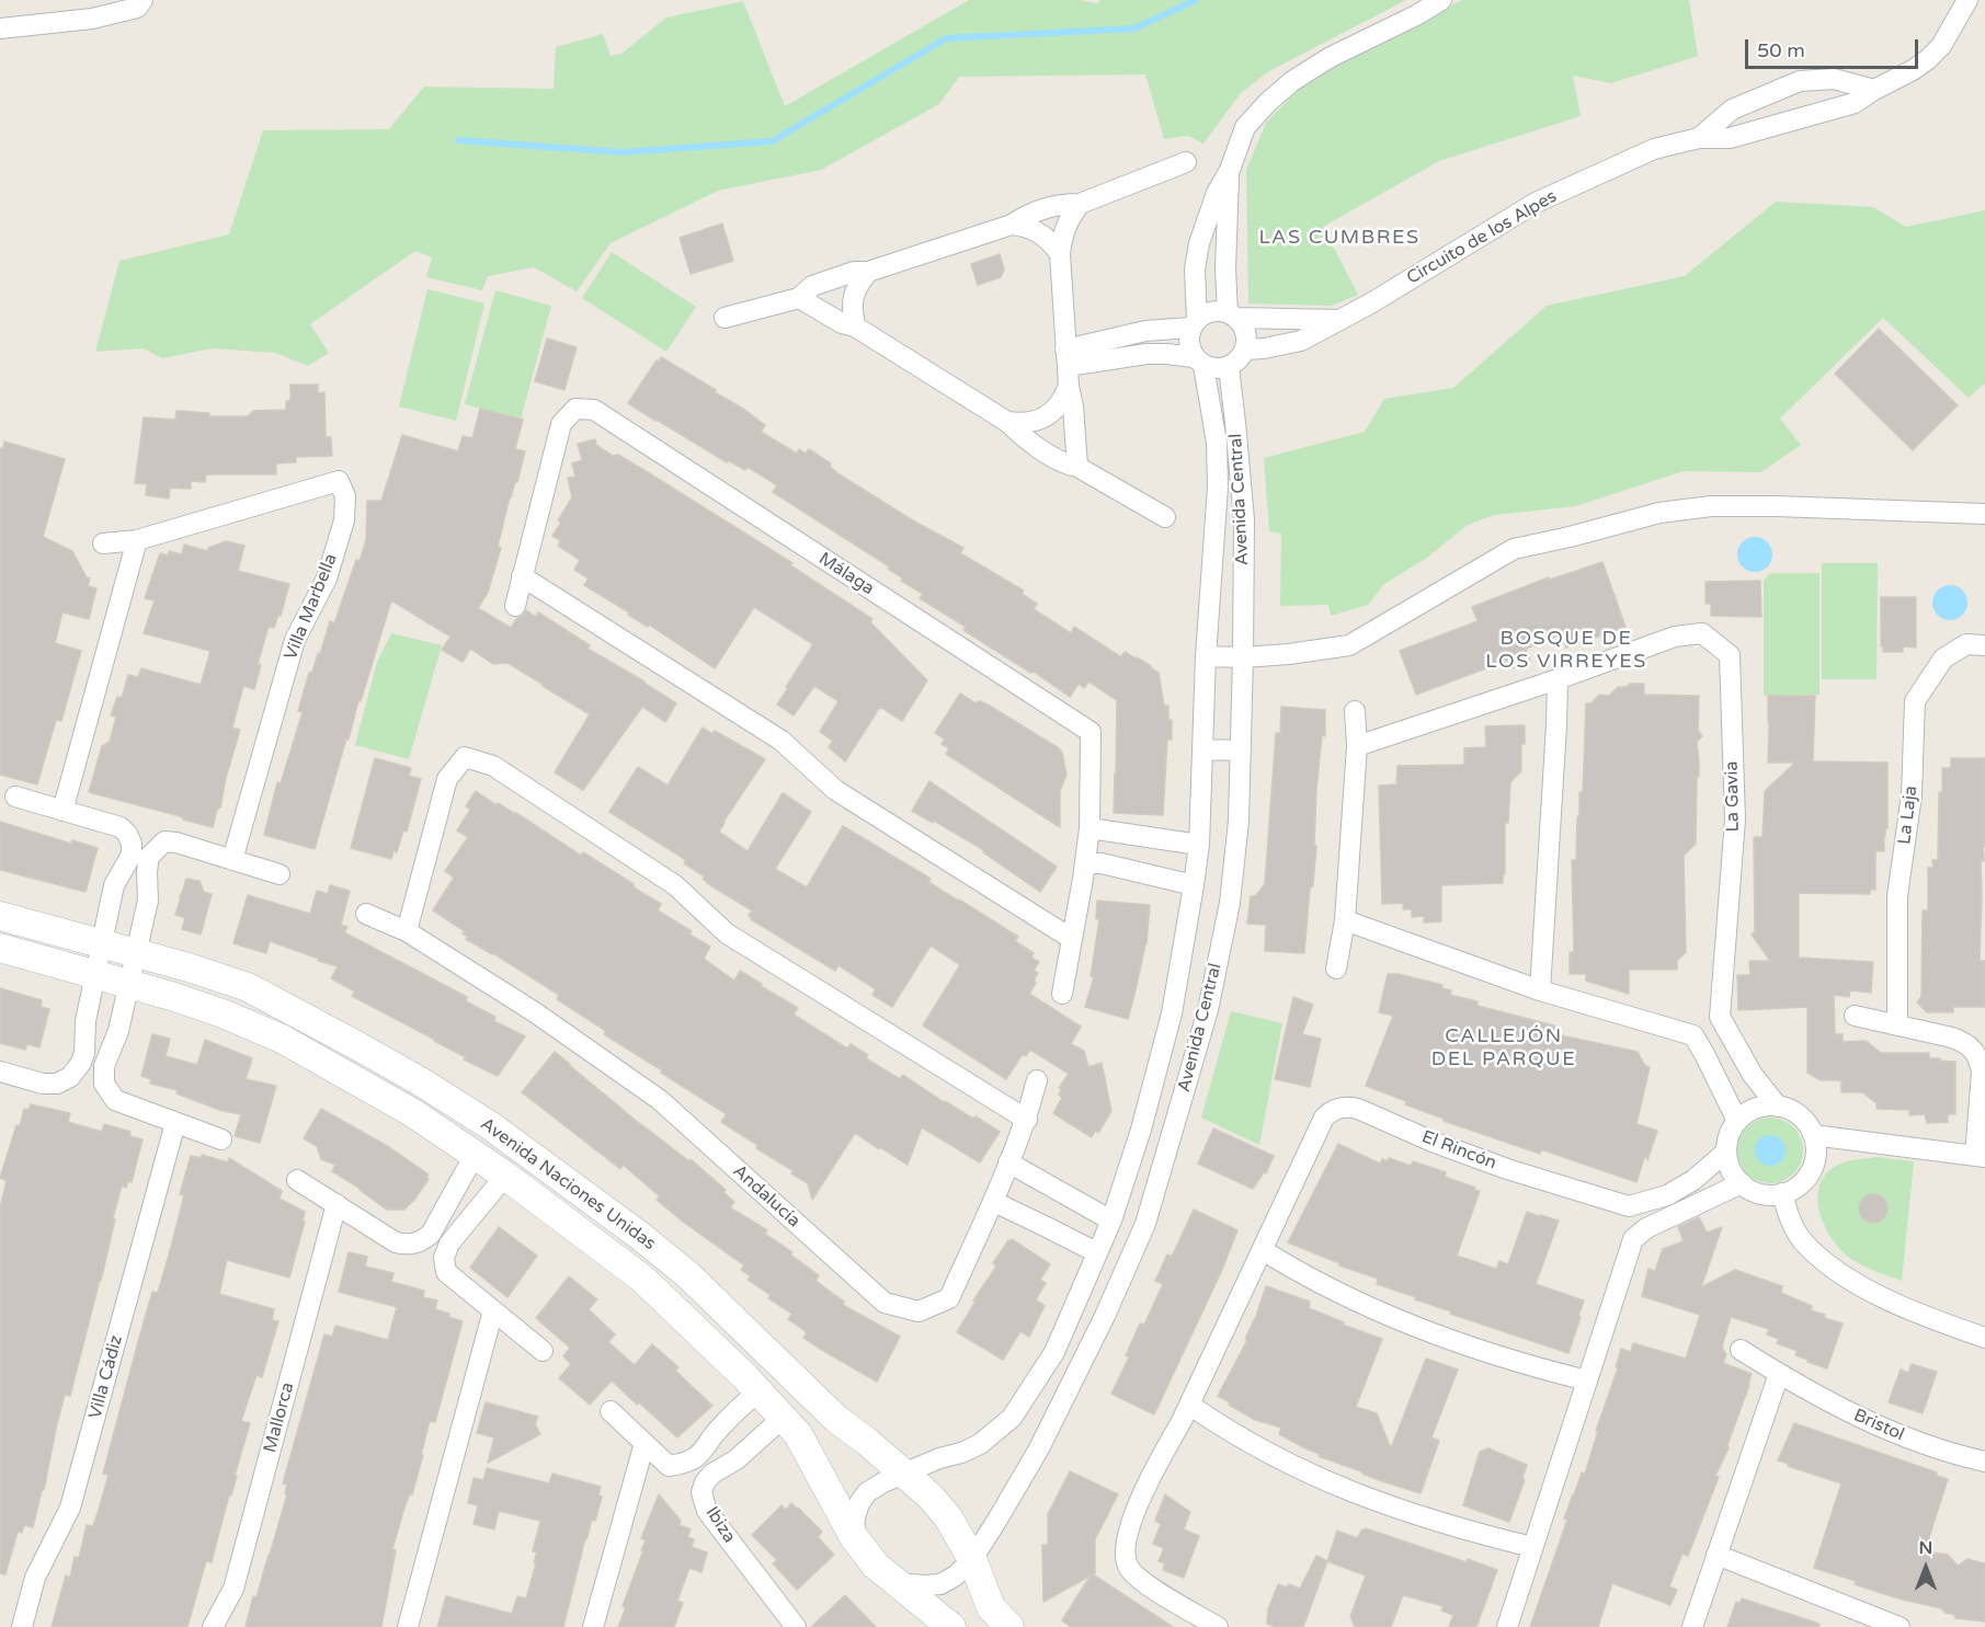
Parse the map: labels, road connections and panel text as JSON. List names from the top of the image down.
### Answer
{
  "streets": {
    "street": [
      "Circuito de los Alpes",
      "Avenida Central",
      "Málaga",
      "Villa Marbella",
      "La Gavia",
      "La Laja",
      "El Rincón",
      "Avenida Naciones Unidas",
      "Andalucía",
      "Villa Cádiz",
      "Mallorca",
      "Bristol",
      "Ibiza"
    ]
  },
  "crossings": [
    ["Circuito de los Alpes", "Avenida Central"],
    ["Avenida Central", "Avenida Naciones Unidas"],
    ["La Gavia", "El Rincón"],
    ["Avenida Naciones Unidas", "Ibiza"]
  ],
  "districts": ["LAS CUMBRES", "BOSQUE DE LOS VIRREYES", "CALLEJÓN DEL PARQUE"],
  "scale_bar": "50 m",
  "north": "top"
}
